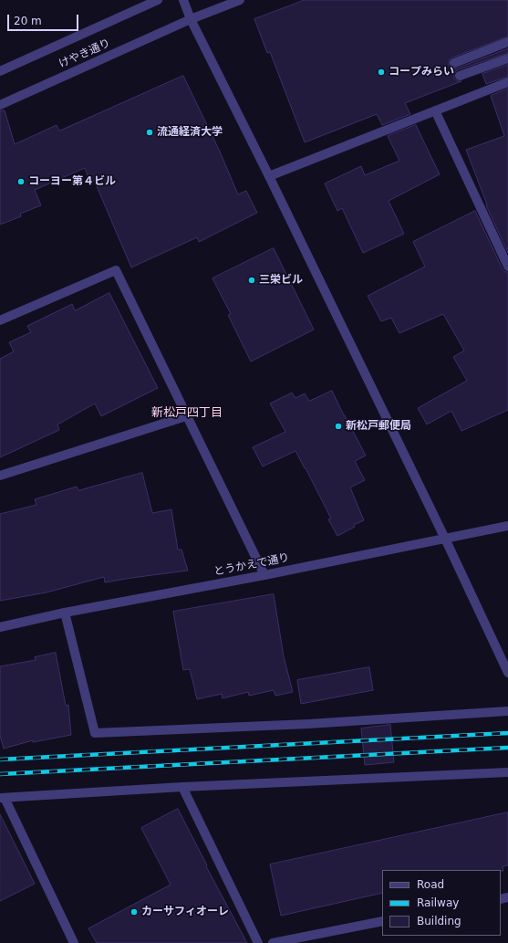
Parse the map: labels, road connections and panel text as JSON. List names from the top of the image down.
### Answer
{
  "streets": {
    "street": ["けやき通り", "とうかえで通り"]
  },
  "districts": ["新松戸四丁目"],
  "places": [
    "コープみらい",
    "流通経済大学",
    "コーヨー第４ビル",
    "三栄ビル",
    "新松戸郵便局",
    "カーサフィオーレ"
  ],
  "legend": ["Road", "Railway", "Building"],
  "scale_bar": "20 m"
}
